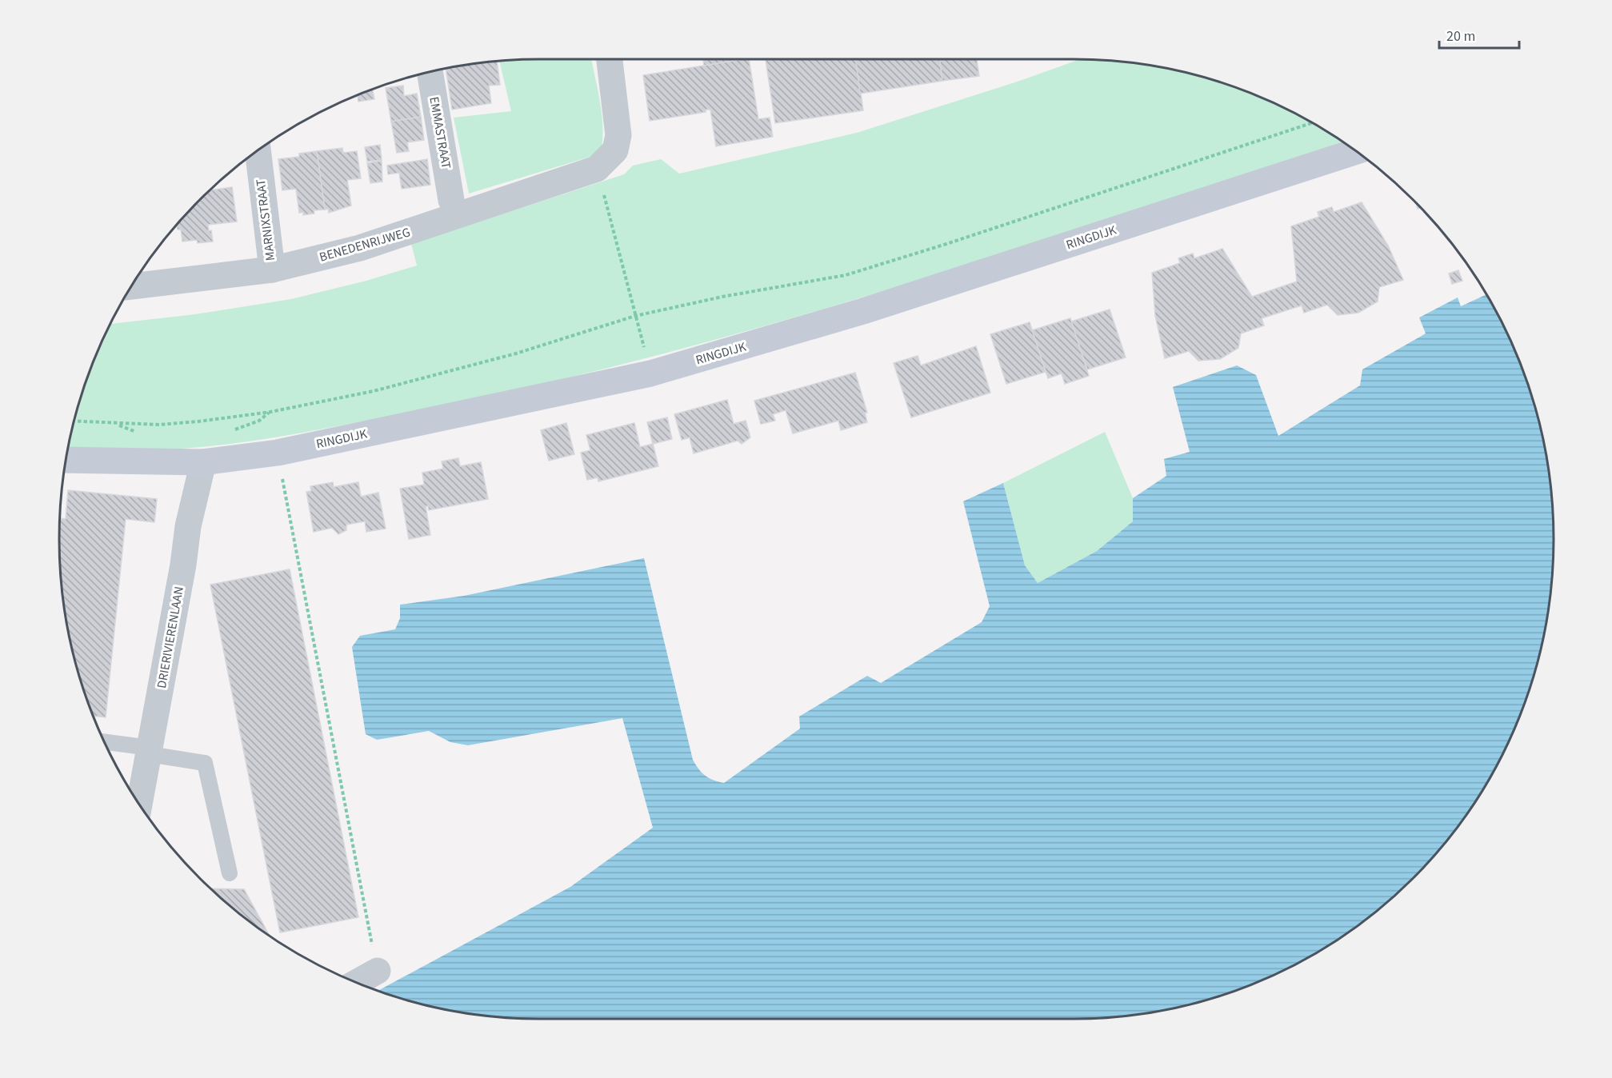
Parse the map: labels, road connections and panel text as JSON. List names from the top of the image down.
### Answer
{
  "streets": {
    "street": [
      "EMMASTRAAT",
      "MARNIXSTRAAT",
      "RINGDIJK",
      "BENEDENRIJWEG",
      "DRIERIVIERENLAAN"
    ]
  },
  "crossings": [
    ["MARNIXSTRAAT", "BENEDENRIJWEG"],
    ["RINGDIJK", "DRIERIVIERENLAAN"]
  ],
  "scale_bar": "20 m"
}
